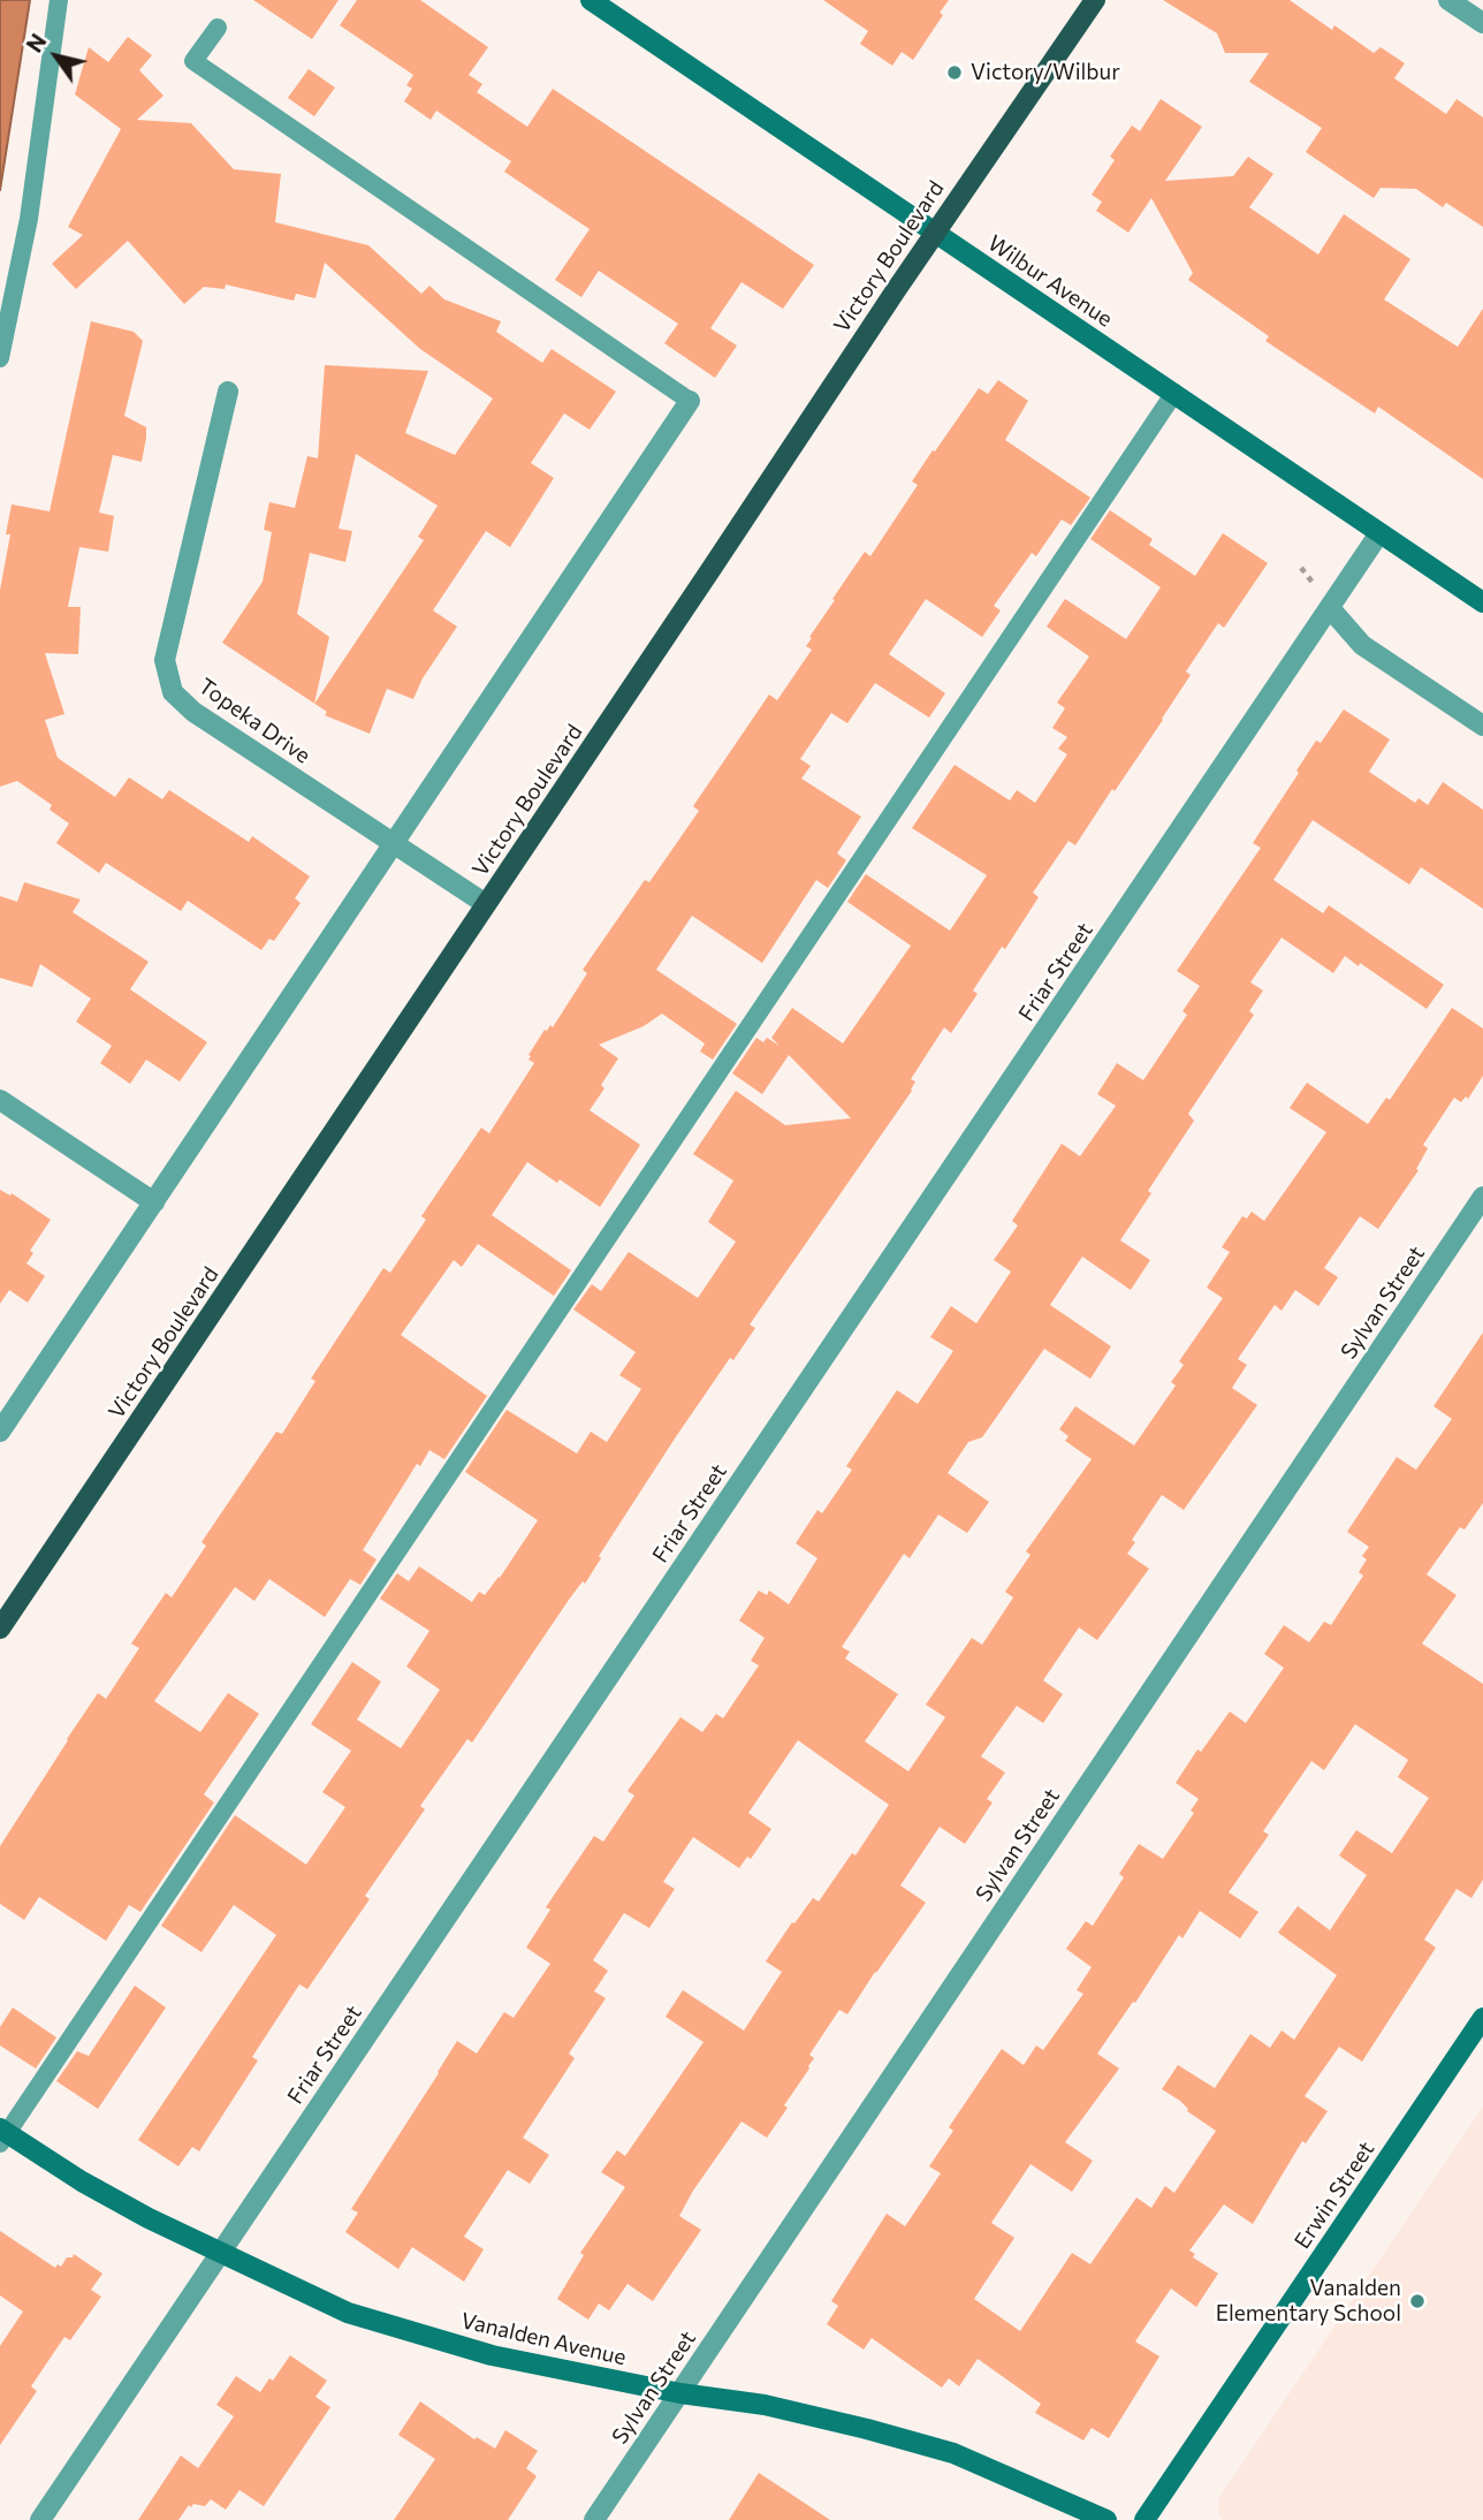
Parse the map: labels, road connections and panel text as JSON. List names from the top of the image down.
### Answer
{
  "streets": {
    "main road": ["Victory Boulevard"],
    "street": [
      "Wilbur Avenue",
      "Topeka Drive",
      "Friar Street",
      "Sylvan Street",
      "Erwin Street",
      "Vanalden Avenue"
    ]
  },
  "crossings": [
    ["Victory Boulevard", "Wilbur Avenue"],
    ["Victory Boulevard", "Topeka Drive"],
    ["Wilbur Avenue", "Friar Street"],
    ["Friar Street", "Vanalden Avenue"],
    ["Sylvan Street", "Vanalden Avenue"]
  ],
  "places": ["Victory/Wilbur", "Vanalden Elementary School"],
  "north": "top left"
}
